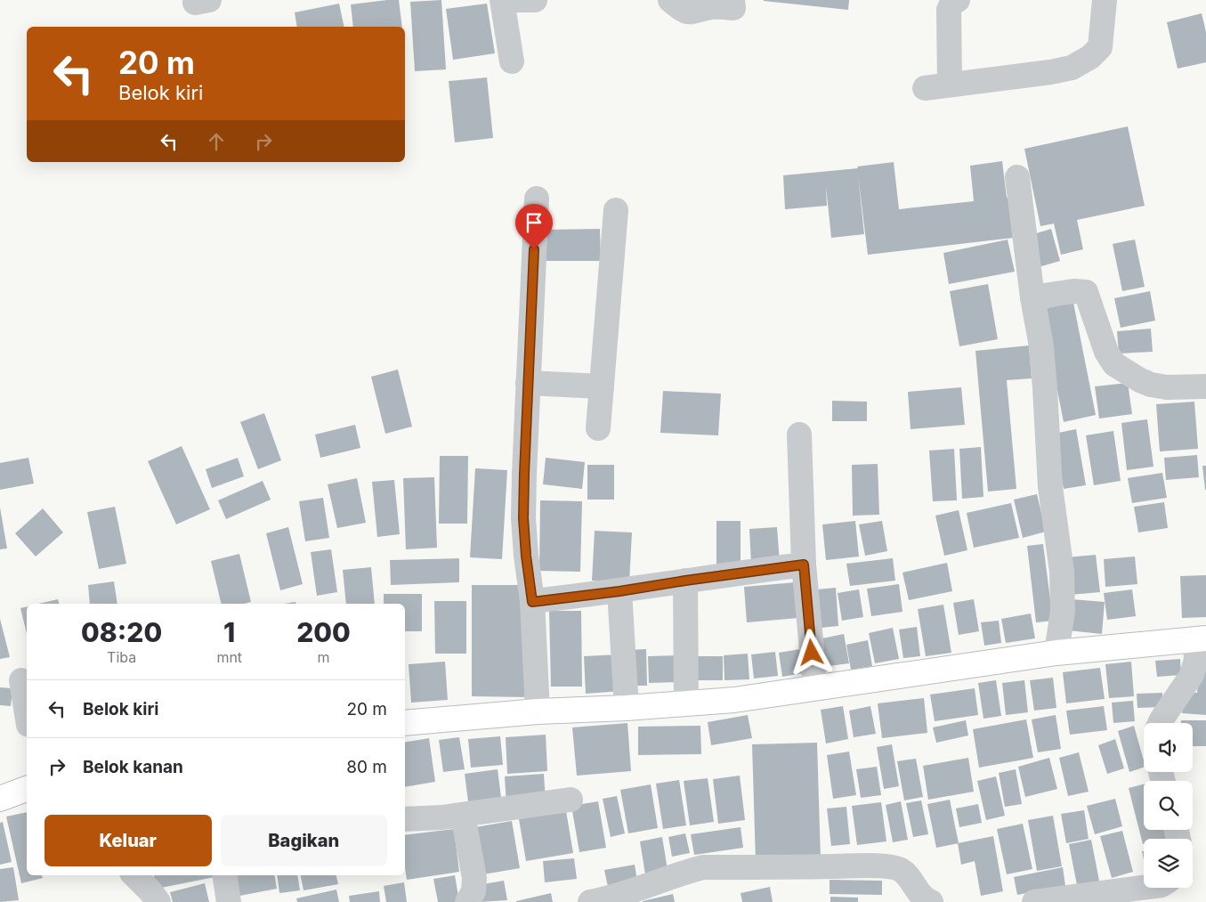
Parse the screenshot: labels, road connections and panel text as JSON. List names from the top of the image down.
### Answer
{
  "page": {
    "turn": ["20 m", "Belok kiri"],
    "eta": [
      "08:20",
      "Tiba",
      "1",
      "mnt",
      "200",
      "m"
    ],
    "list": [
      {
        "name": "Belok kiri",
        "value": "20 m"
      },
      {
        "name": "Belok kanan",
        "value": "80 m"
      }
    ],
    "buttons": ["Keluar", "Bagikan"]
  }
}
